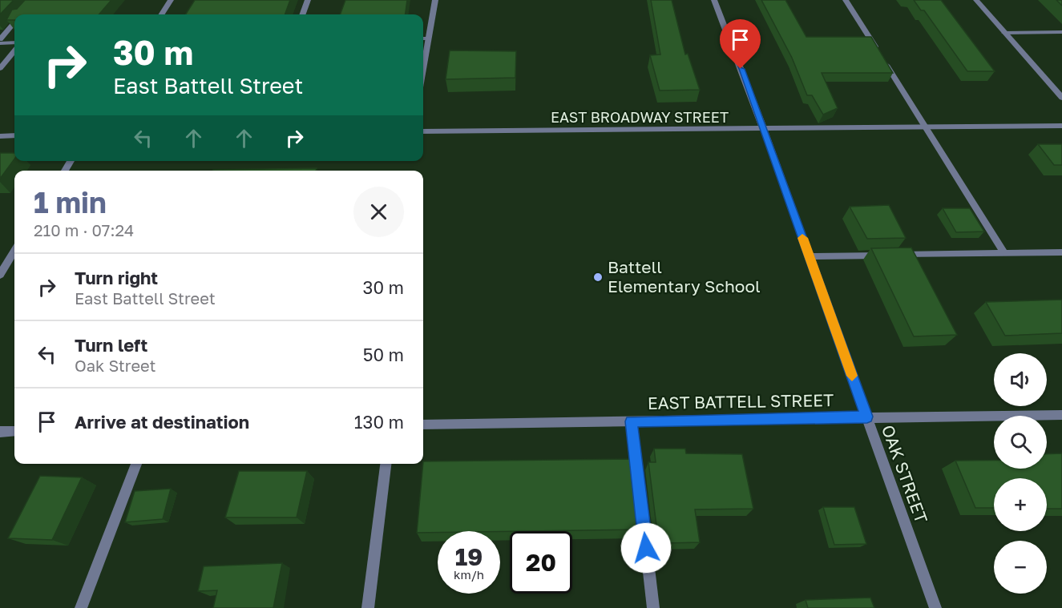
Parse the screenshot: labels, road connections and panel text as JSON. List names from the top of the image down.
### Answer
{
  "streets": {
    "street": ["EAST BROADWAY STREET", "EAST BATTELL STREET", "OAK STREET"]
  },
  "crossings": [
    ["EAST BROADWAY STREET", "OAK STREET"],
    ["EAST BATTELL STREET", "OAK STREET"]
  ],
  "places": ["Battell Elementary School"],
  "page": {
    "turn": ["30 m", "East Battell Street"],
    "heading": ["1 min", "210 m · 07:24"],
    "list": [
      {
        "name": "Turn right",
        "note": "East Battell Street",
        "value": "30 m"
      },
      {
        "name": "Turn left",
        "note": "Oak Street",
        "value": "50 m"
      },
      {
        "name": "Arrive at destination",
        "value": "130 m"
      }
    ],
    "map_buttons": ["+", "−"],
    "speed": "19 km/h",
    "limit": "20"
  }
}
